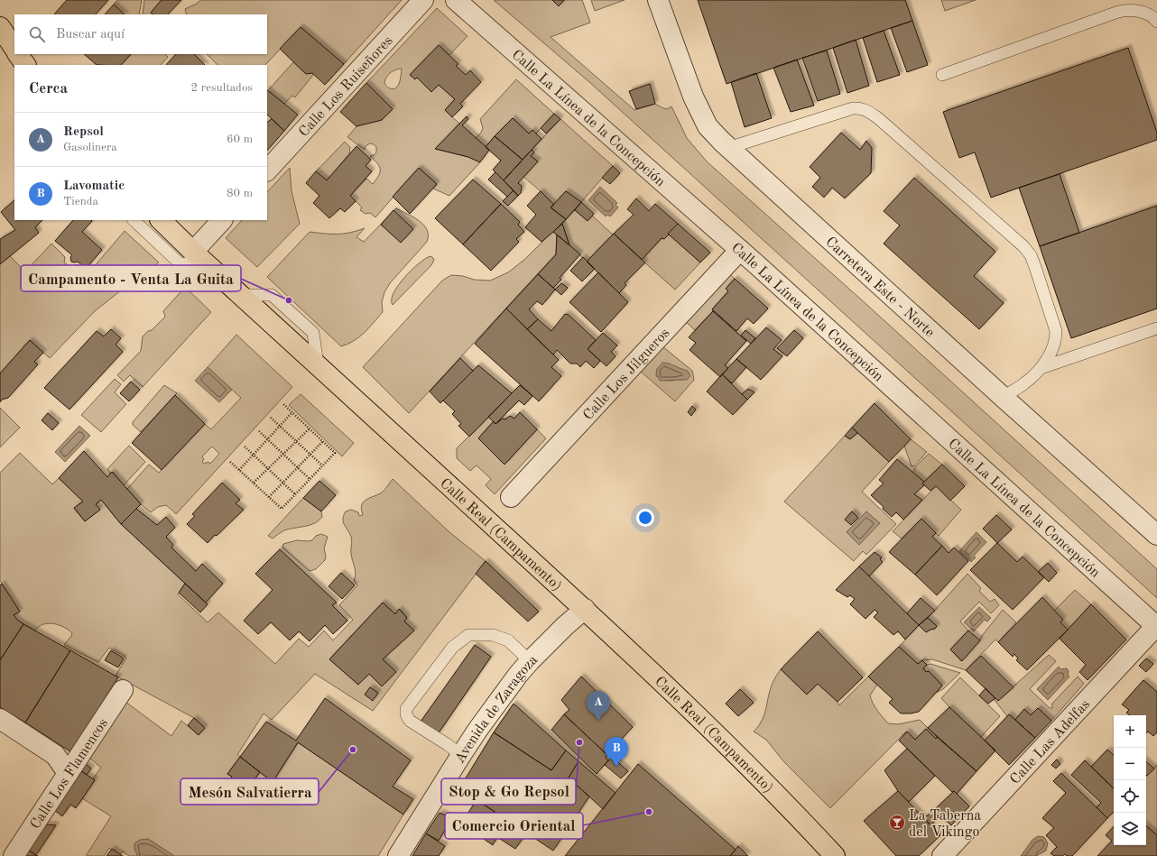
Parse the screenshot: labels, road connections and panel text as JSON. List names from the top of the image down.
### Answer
{
  "streets": {
    "highway": ["Calle Real (Campamento)"],
    "street": [
      "Calle Los Ruiseñores",
      "Calle La Línea de la Concepción",
      "Carretera Este - Norte",
      "Calle Los Jilgueros",
      "Avenida de Zaragoza",
      "Calle Las Adelfas",
      "Calle Los Flamencos"
    ]
  },
  "crossings": [
    ["Calle La Línea de la Concepción", "Calle Los Jilgueros"],
    ["Calle La Línea de la Concepción", "Calle Las Adelfas"],
    ["Calle Real (Campamento)", "Avenida de Zaragoza"]
  ],
  "places": {
    "other": [
      "Campamento - Venta La Guita",
      "Stop & Go Repsol",
      "Mesón Salvatierra",
      "Comercio Oriental"
    ],
    "bar": ["La Taberna del Vikingo"]
  },
  "page": {
    "search": "Buscar aquí",
    "heading": ["Cerca", "2 resultados"],
    "list": [
      {
        "mark": "A",
        "name": "Repsol",
        "note": "Gasolinera",
        "value": "60 m"
      },
      {
        "mark": "B",
        "name": "Lavomatic",
        "note": "Tienda",
        "value": "80 m"
      }
    ],
    "pins": ["A", "B"],
    "map_buttons": ["+", "−"]
  }
}
